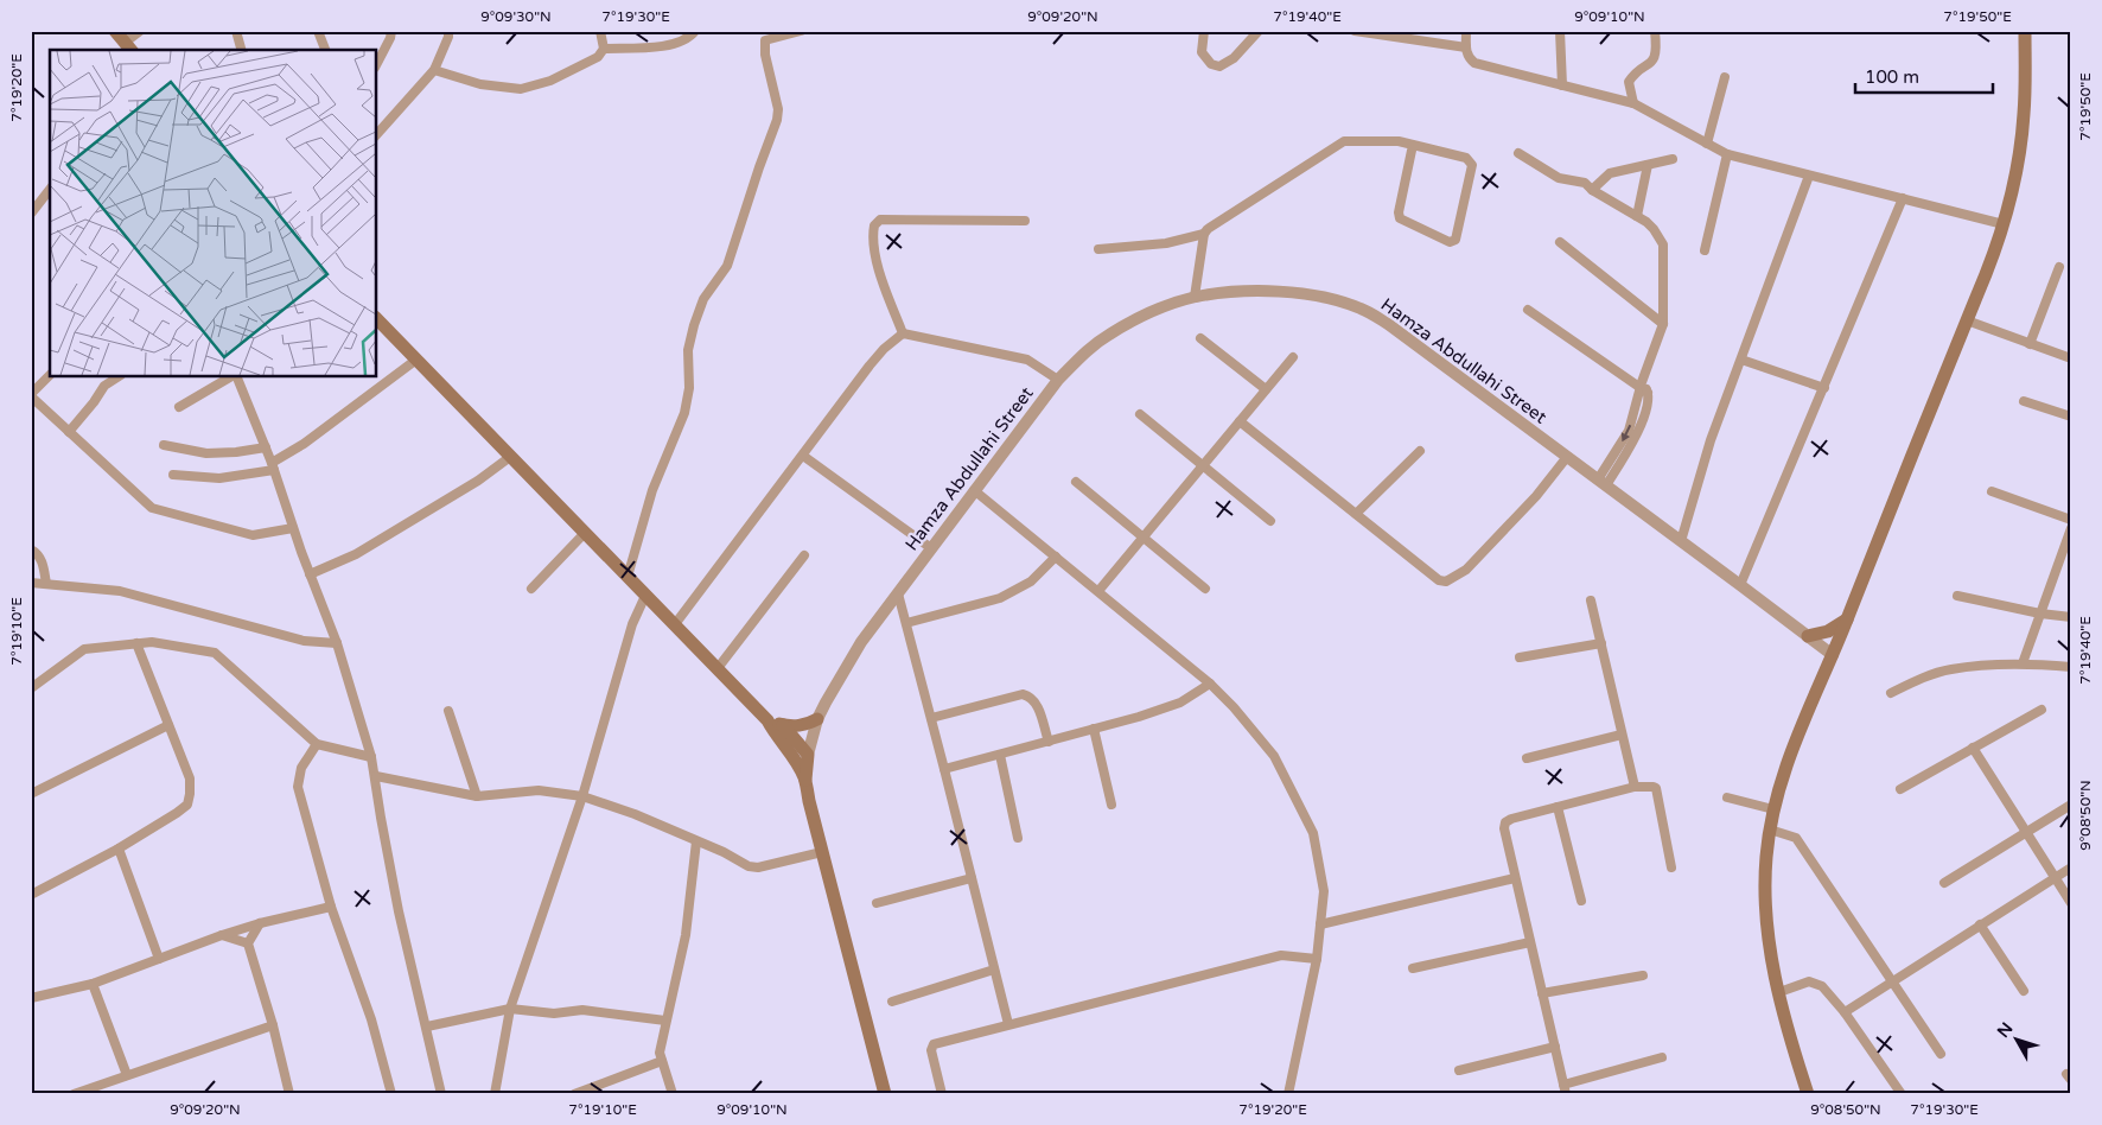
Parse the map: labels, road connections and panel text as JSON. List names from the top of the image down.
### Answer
{
  "streets": {
    "street": ["Hamza Abdullahi Street"]
  },
  "scale_bar": "100 m",
  "north": "top left",
  "coordinates": [
    "9°09'30\"N",
    "7°19'30\"E",
    "9°09'20\"N",
    "7°19'40\"E",
    "9°09'10\"N",
    "7°19'50\"E",
    "7°19'20\"E",
    "7°19'10\"E",
    "9°08'50\"N"
  ]
}
